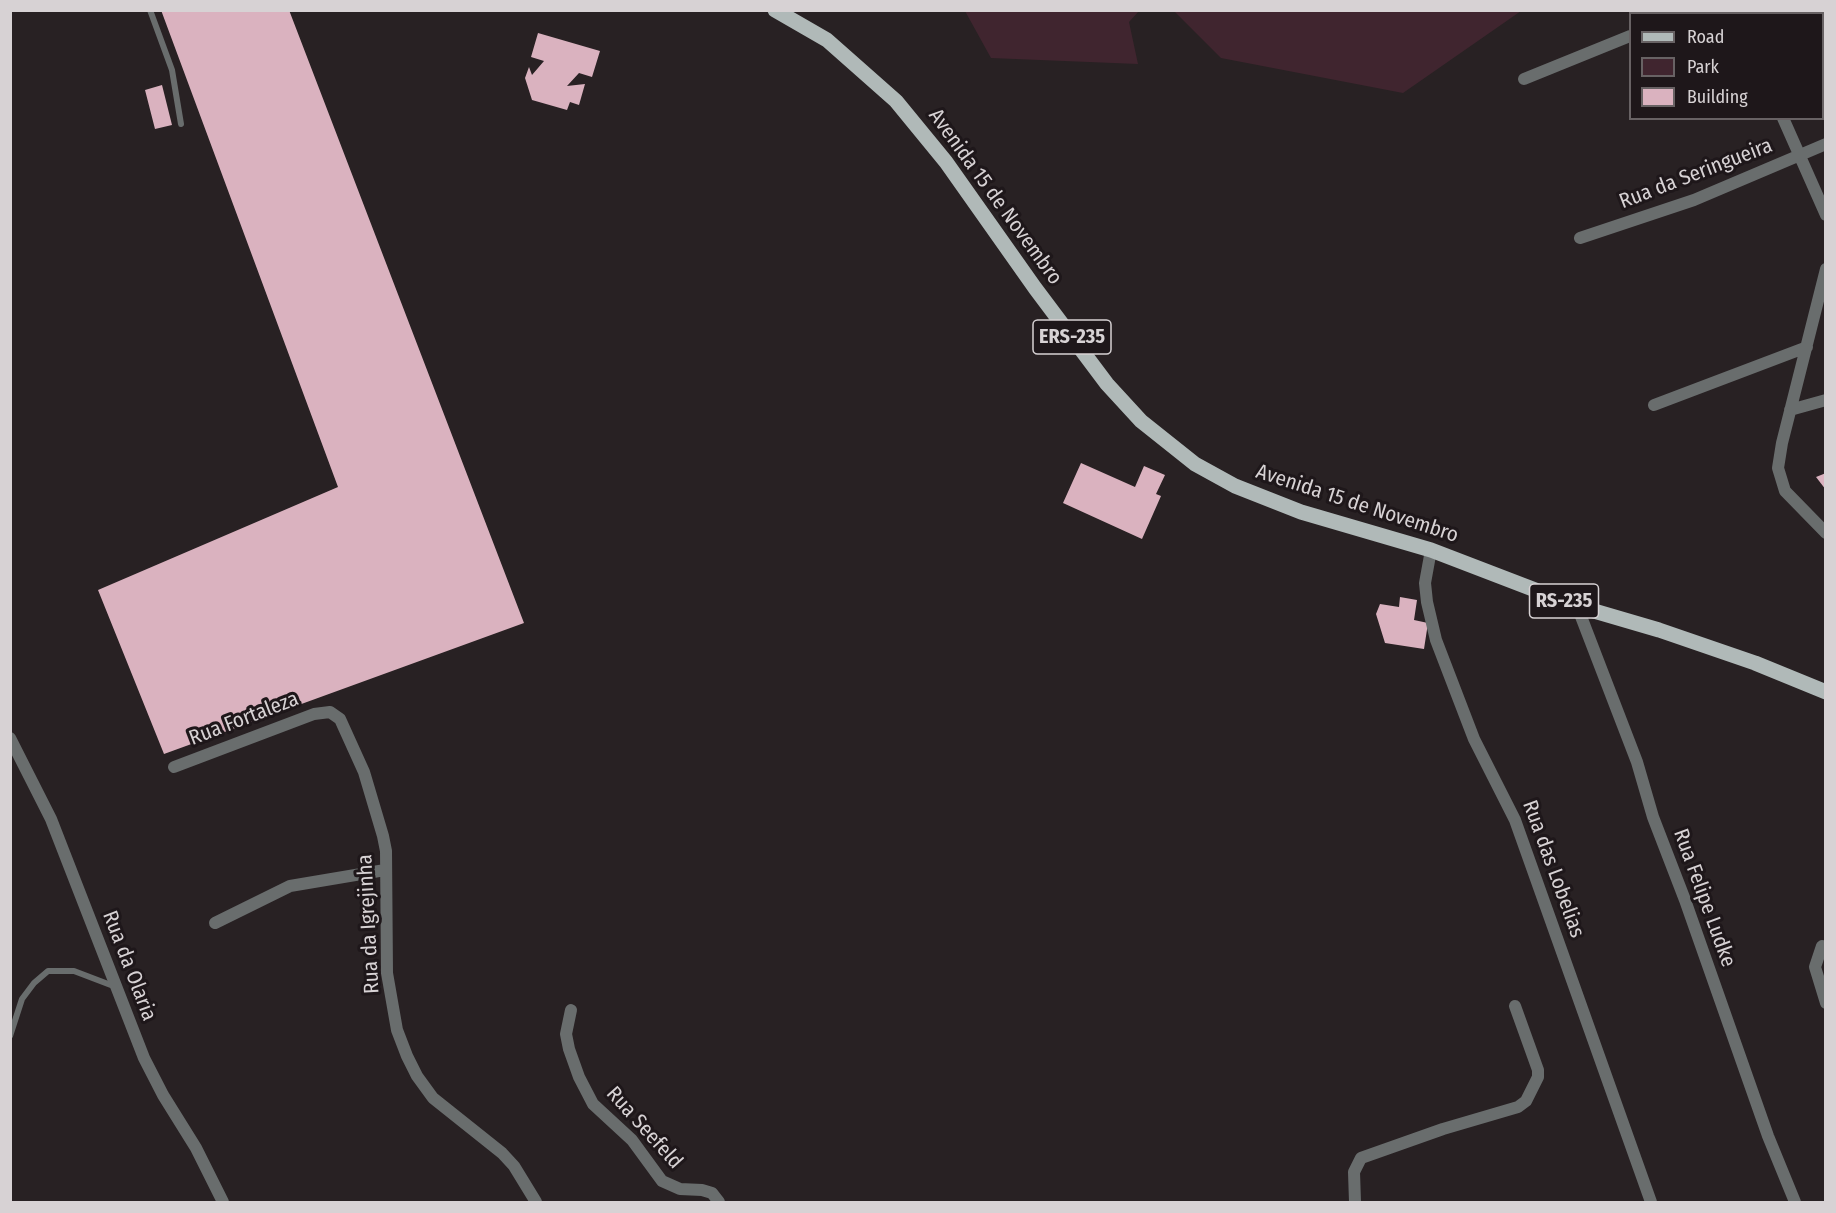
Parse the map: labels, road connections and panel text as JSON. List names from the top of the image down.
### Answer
{
  "streets": {
    "main road": ["Avenida 15 de Novembro", "ERS-235", "RS-235"],
    "street": [
      "Rua da Seringueira",
      "Rua Fortaleza",
      "Rua das Lobelias",
      "Rua Felipe Ludke",
      "Rua da Igrejinha",
      "Rua da Olaria",
      "Rua Seefeld"
    ]
  },
  "crossings": [
    ["Avenida 15 de Novembro", "Rua das Lobelias"],
    ["Avenida 15 de Novembro", "Rua Felipe Ludke"],
    ["Rua Fortaleza", "Rua da Igrejinha"]
  ],
  "legend": ["Road", "Park", "Building"]
}
